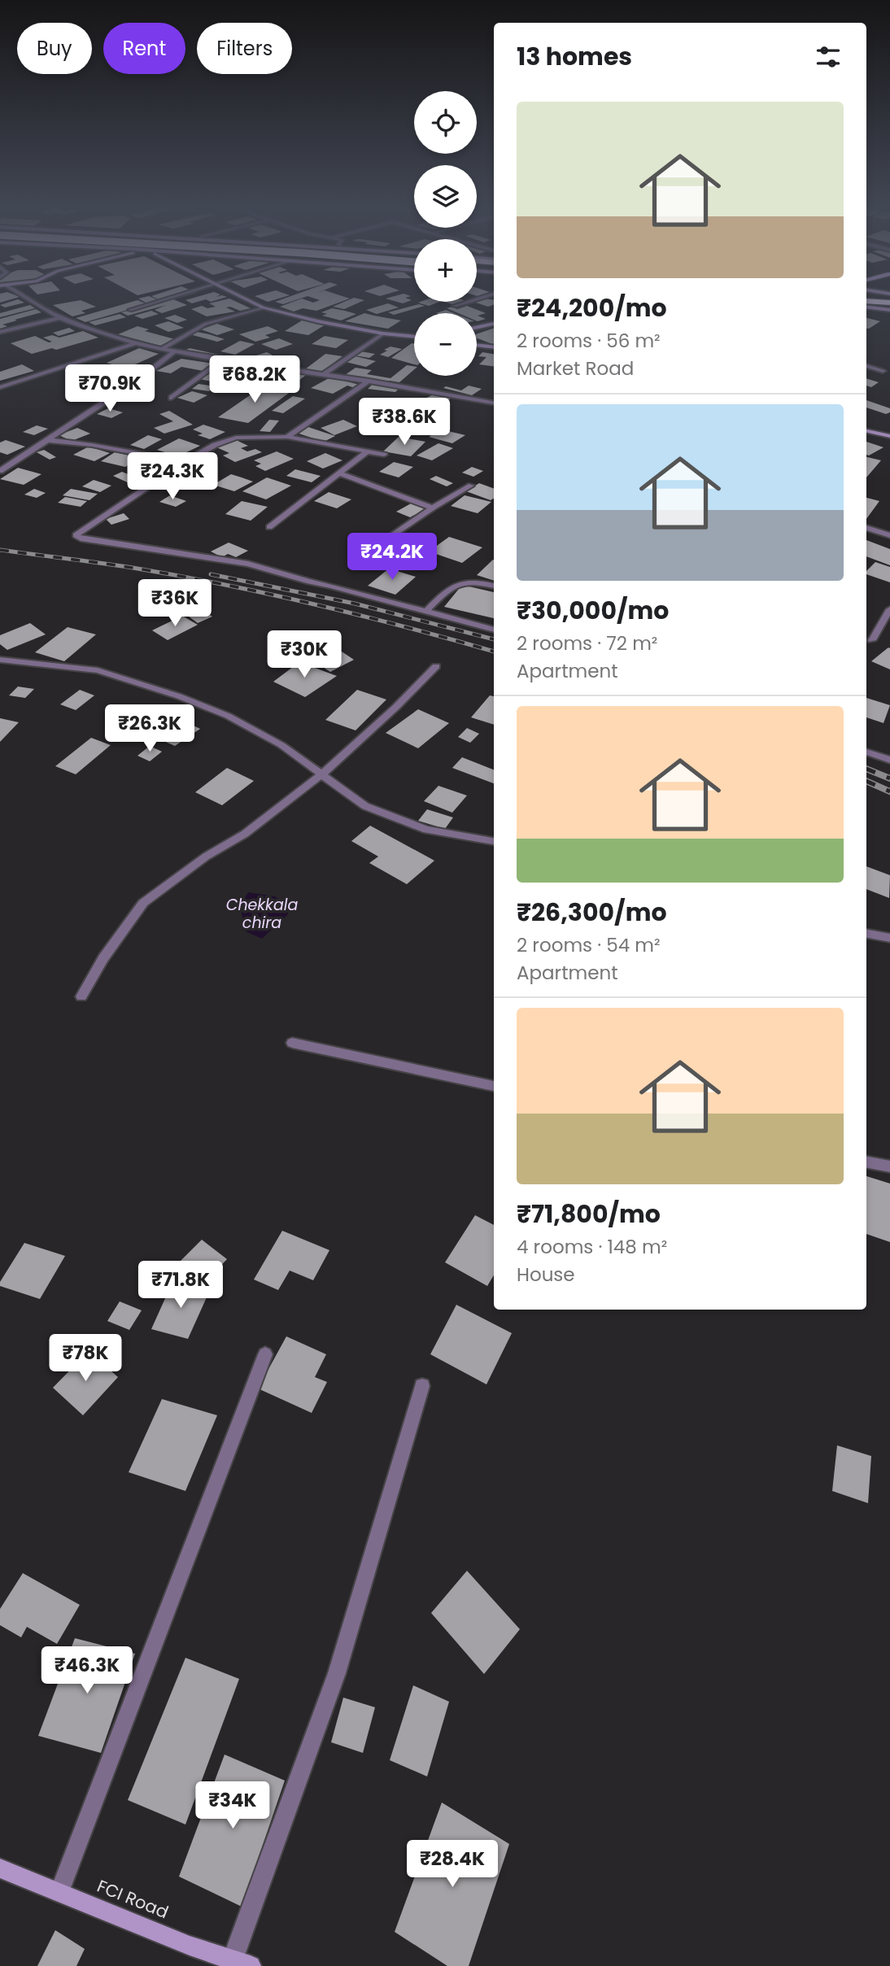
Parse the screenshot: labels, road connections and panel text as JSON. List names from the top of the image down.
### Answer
{
  "streets": {
    "main road": ["FCI Road"]
  },
  "water": ["Chekkala chira"],
  "page": {
    "chip": ["Buy", "Rent", "Filters"],
    "heading": "13 homes",
    "map_buttons": ["+", "−"],
    "list": [
      {
        "name": "₹24,200/mo",
        "note": "2 rooms · 56 m² · Market Road"
      },
      {
        "name": "₹30,000/mo",
        "note": "2 rooms · 72 m² · Apartment"
      },
      {
        "name": "₹26,300/mo",
        "note": "2 rooms · 54 m² · Apartment"
      },
      {
        "name": "₹71,800/mo",
        "note": "4 rooms · 148 m² · House"
      }
    ],
    "price": [
      "₹68.2K",
      "₹70.9K",
      "₹38.6K",
      "₹24.3K",
      "₹24.2K",
      "₹36K",
      "₹30K",
      "₹26.3K",
      "₹71.8K",
      "₹78K",
      "₹46.3K",
      "₹34K",
      "₹28.4K"
    ]
  }
}
